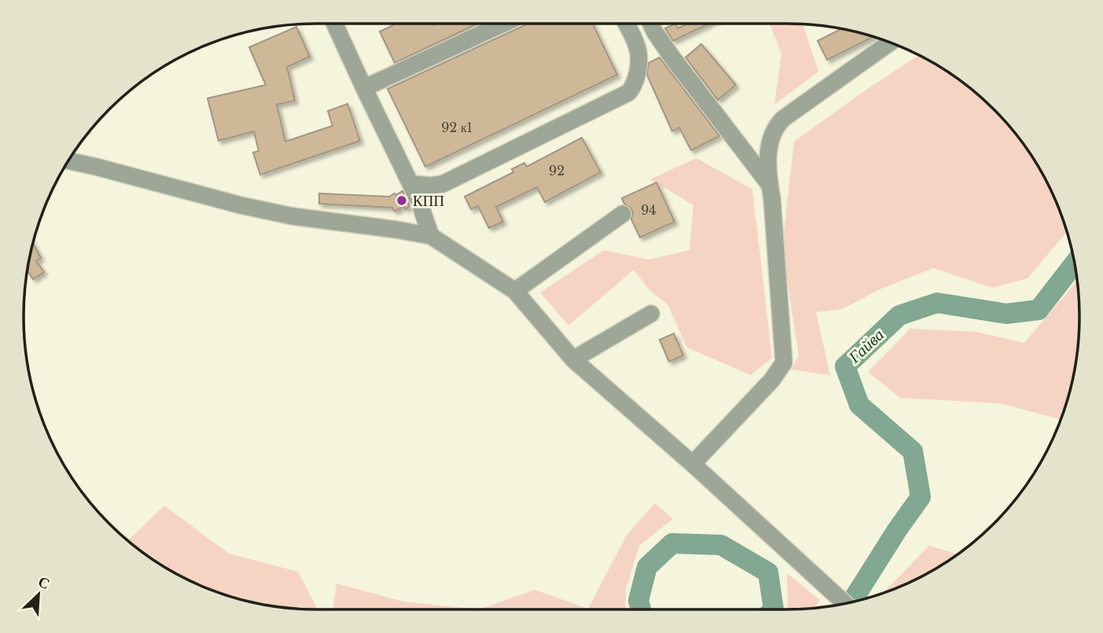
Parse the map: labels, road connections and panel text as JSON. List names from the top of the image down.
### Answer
{
  "water": ["Гайва"],
  "places": ["КПП"],
  "house_numbers": ["92 к1", "92", "94"],
  "north": "top right"
}
